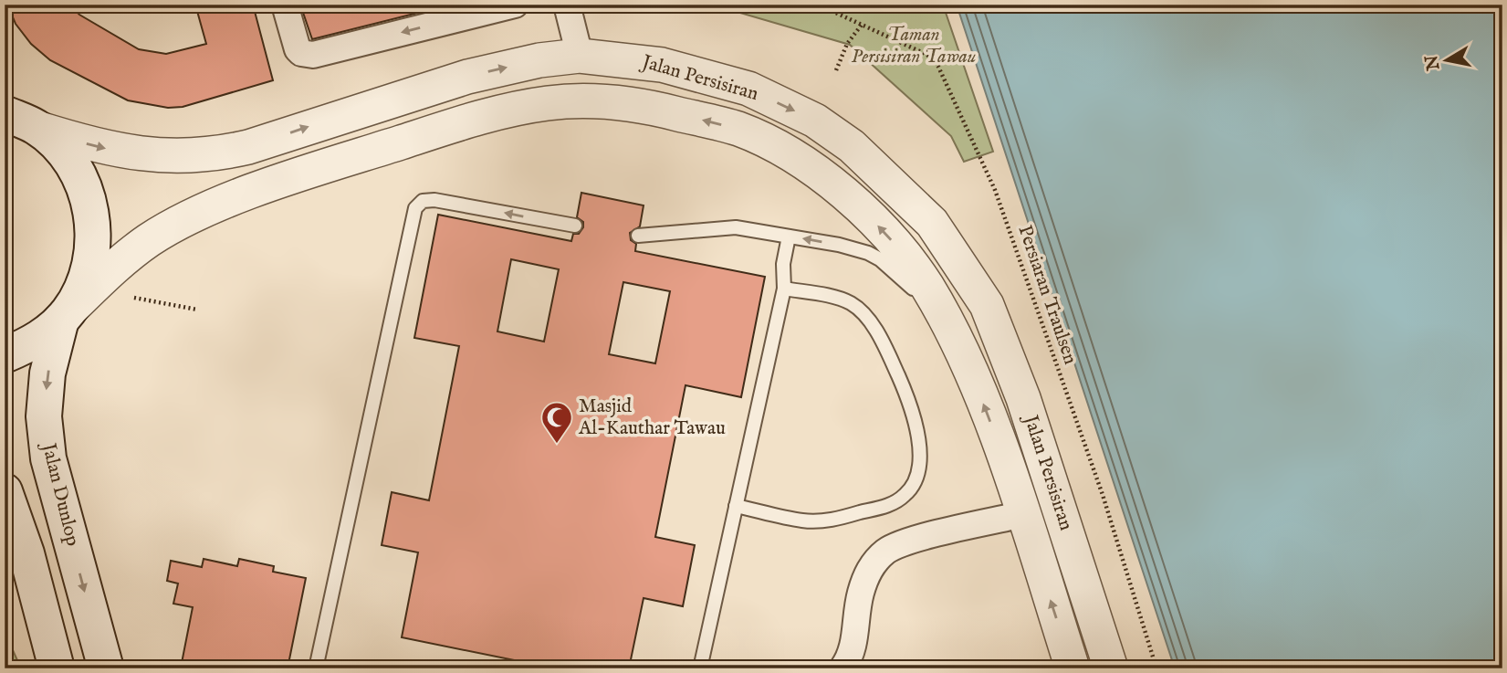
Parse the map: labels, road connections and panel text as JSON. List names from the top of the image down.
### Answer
{
  "streets": {
    "main road": ["Jalan Dunlop"],
    "street": ["Jalan Persisiran"],
    "path": ["Persiaran Traulsen"]
  },
  "crossings": [
    ["Jalan Persisiran", "Jalan Dunlop"]
  ],
  "parks": ["Taman Persisiran Tawau"],
  "places": {
    "mosque": ["Masjid Al-Kauthar Tawau"]
  },
  "north": "left"
}
